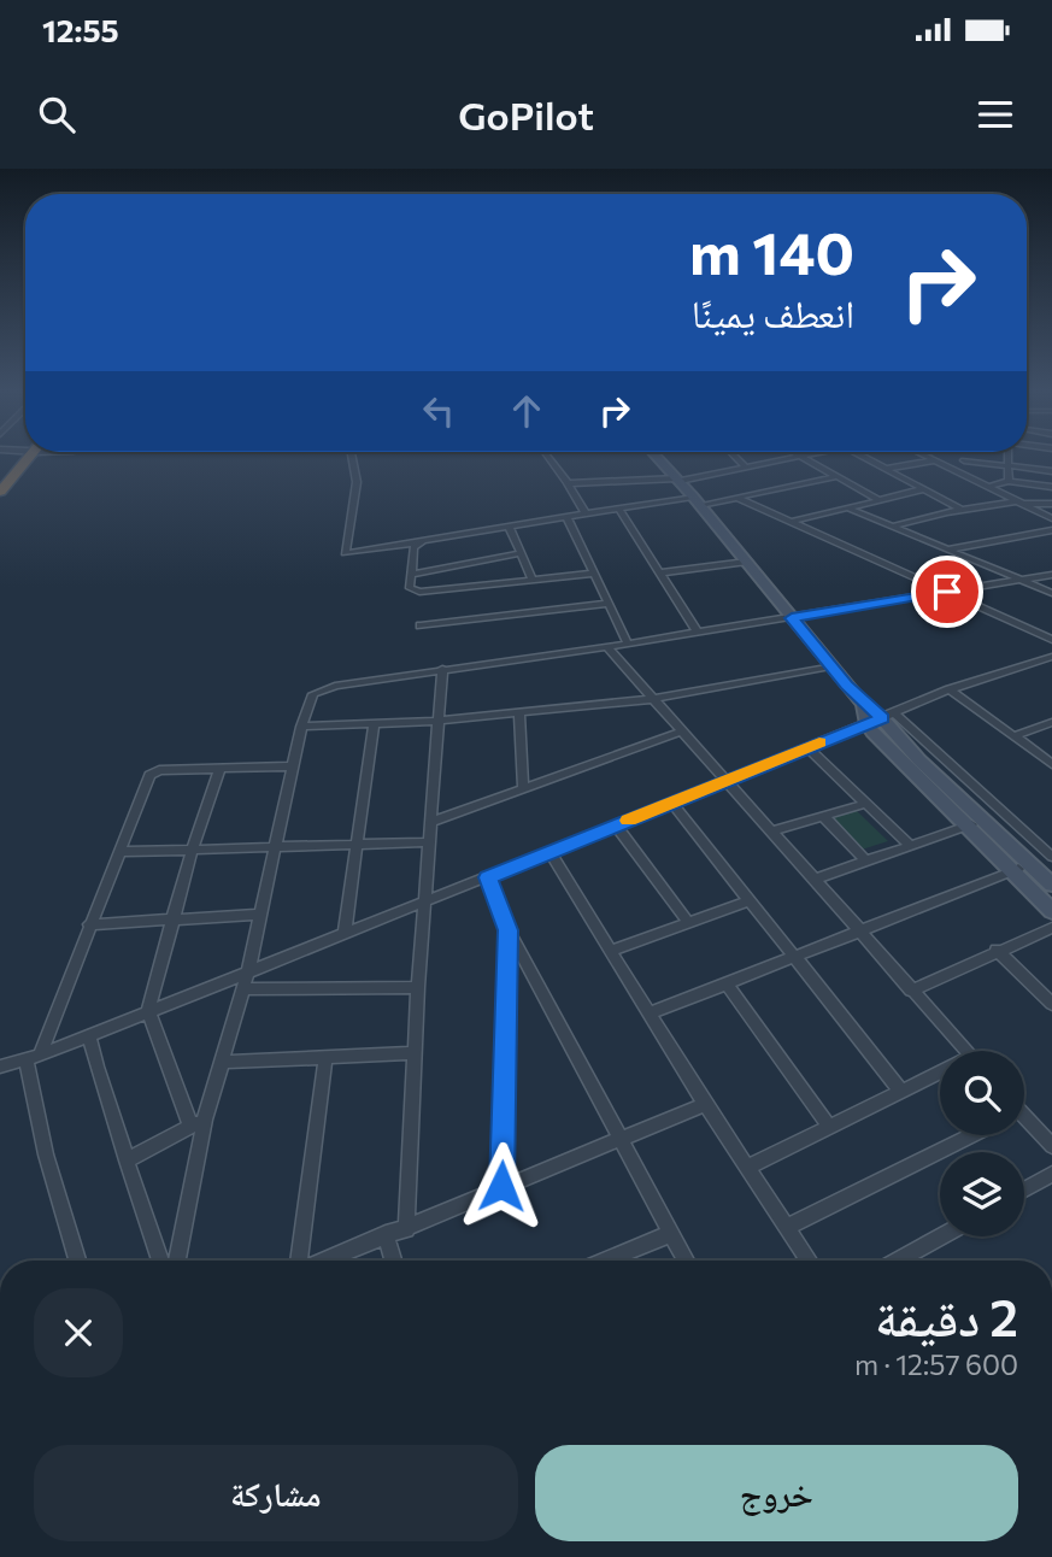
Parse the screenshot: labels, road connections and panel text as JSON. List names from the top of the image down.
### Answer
{
  "page": {
    "status": "12:55",
    "header": "GoPilot",
    "turn": ["140 m", "انعطف يمينًا"],
    "heading": ["2 دقيقة", "600 m · 12:57"],
    "buttons": ["خروج", "مشاركة"]
  }
}
